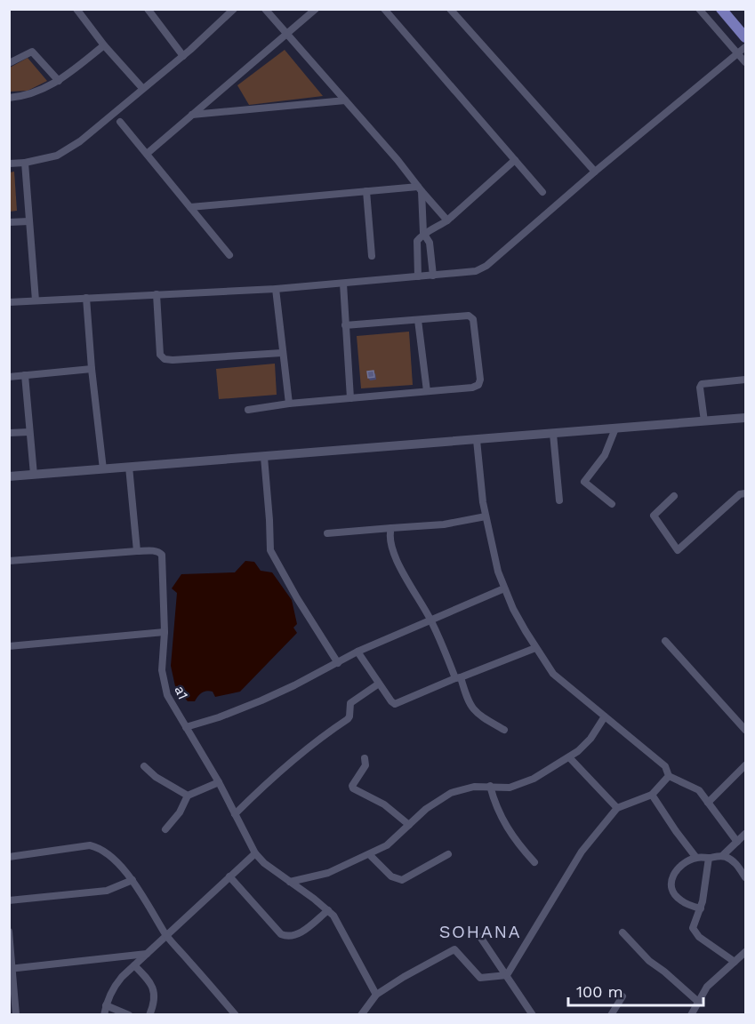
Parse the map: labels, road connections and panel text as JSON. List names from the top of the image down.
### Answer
{
  "streets": {
    "street": ["a1"]
  },
  "districts": ["SOHANA"],
  "scale_bar": "100 m"
}
